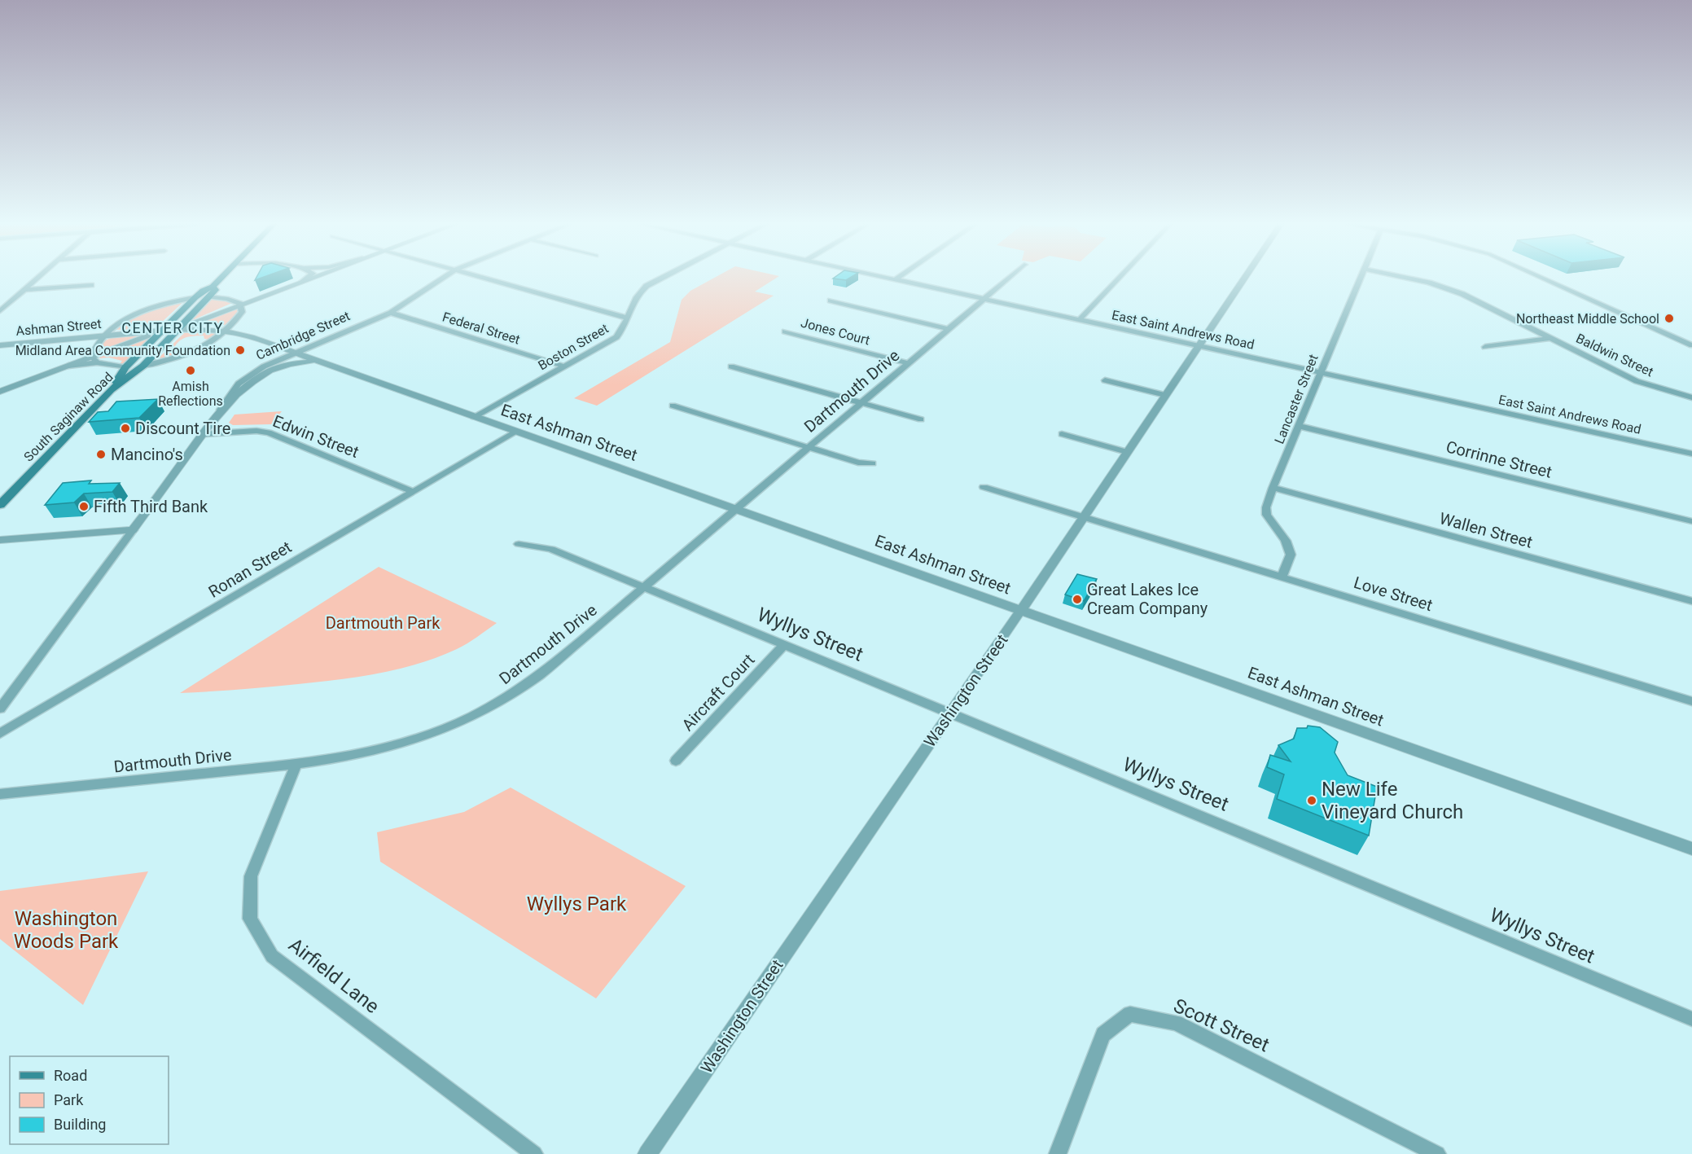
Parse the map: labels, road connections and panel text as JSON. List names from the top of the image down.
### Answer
{
  "streets": {
    "main road": ["South Saginaw Road"],
    "street": [
      "Ashman Street",
      "Federal Street",
      "East Saint Andrews Road",
      "Jones Court",
      "Cambridge Street",
      "Boston Street",
      "Baldwin Street",
      "Dartmouth Drive",
      "Lancaster Street",
      "East Ashman Street",
      "Edwin Street",
      "Corrinne Street",
      "Wallen Street",
      "Ronan Street",
      "Love Street",
      "Wyllys Street",
      "Washington Street",
      "Aircraft Court",
      "Airfield Lane",
      "Scott Street"
    ]
  },
  "crossings": [
    ["Ashman Street", "South Saginaw Road"],
    ["Ashman Street", "East Ashman Street"],
    ["Federal Street", "Cambridge Street"],
    ["Federal Street", "Boston Street"],
    ["East Saint Andrews Road", "Dartmouth Drive"],
    ["East Saint Andrews Road", "Lancaster Street"],
    ["East Saint Andrews Road", "Washington Street"],
    ["Jones Court", "Dartmouth Drive"],
    ["Cambridge Street", "East Ashman Street"],
    ["Cambridge Street", "Edwin Street"],
    ["Boston Street", "East Ashman Street"],
    ["Dartmouth Drive", "East Ashman Street"],
    ["Dartmouth Drive", "Wyllys Street"],
    ["Dartmouth Drive", "Airfield Lane"],
    ["Lancaster Street", "Corrinne Street"],
    ["Lancaster Street", "Wallen Street"],
    ["Lancaster Street", "Love Street"],
    ["South Saginaw Road", "East Ashman Street"],
    ["East Ashman Street", "Ronan Street"],
    ["East Ashman Street", "Washington Street"],
    ["Edwin Street", "Ronan Street"],
    ["Love Street", "Washington Street"],
    ["Wyllys Street", "Washington Street"],
    ["Wyllys Street", "Aircraft Court"]
  ],
  "districts": ["CENTER CITY"],
  "parks": ["Dartmouth Park", "Wyllys Park", "Washington Woods Park"],
  "places": [
    "Northeast Middle School",
    "Midland Area Community Foundation",
    "Amish Reflections",
    "Discount Tire",
    "Mancino's",
    "Fifth Third Bank",
    "Great Lakes Ice Cream Company",
    "New Life Vineyard Church"
  ],
  "legend": ["Road", "Park", "Building"]
}
